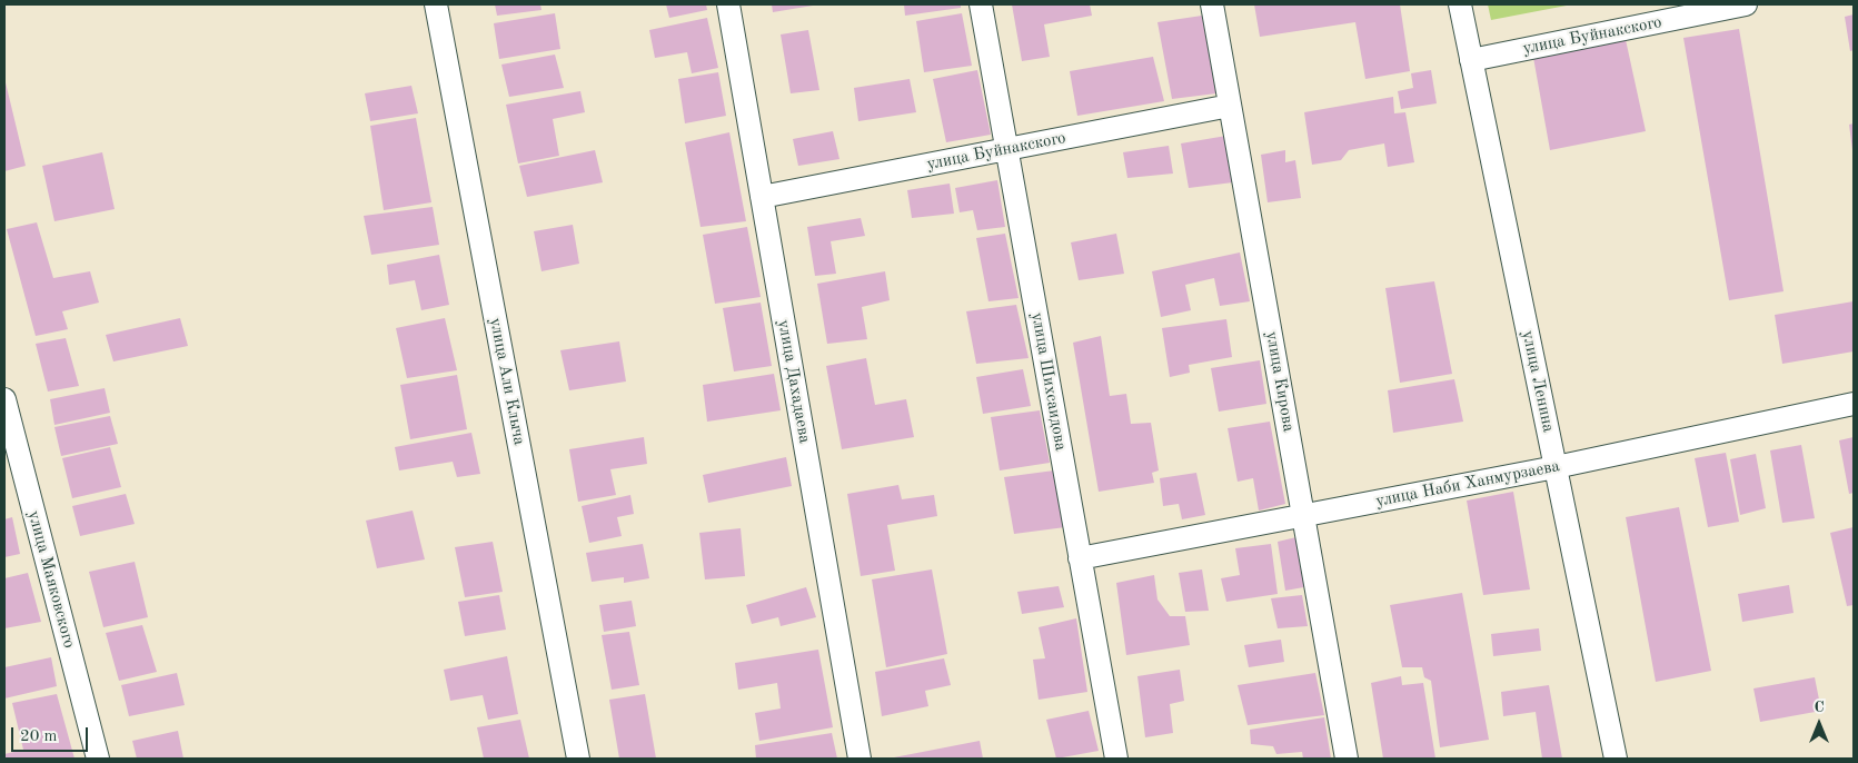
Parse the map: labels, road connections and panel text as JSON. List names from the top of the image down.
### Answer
{
  "streets": {
    "street": [
      "улица Буйнакского",
      "улица Али Клыча",
      "улица Дахадаева",
      "улица Шихсаидова",
      "улица Кирова",
      "улица Ленина",
      "улица Наби Ханмурзаева",
      "улица Маяковского"
    ]
  },
  "crossings": [
    ["улица Буйнакского", "улица Дахадаева"],
    ["улица Буйнакского", "улица Шихсаидова"],
    ["улица Буйнакского", "улица Кирова"],
    ["улица Буйнакского", "улица Ленина"],
    ["улица Шихсаидова", "улица Наби Ханмурзаева"],
    ["улица Кирова", "улица Наби Ханмурзаева"],
    ["улица Ленина", "улица Наби Ханмурзаева"]
  ],
  "scale_bar": "20 m",
  "north": "top"
}
